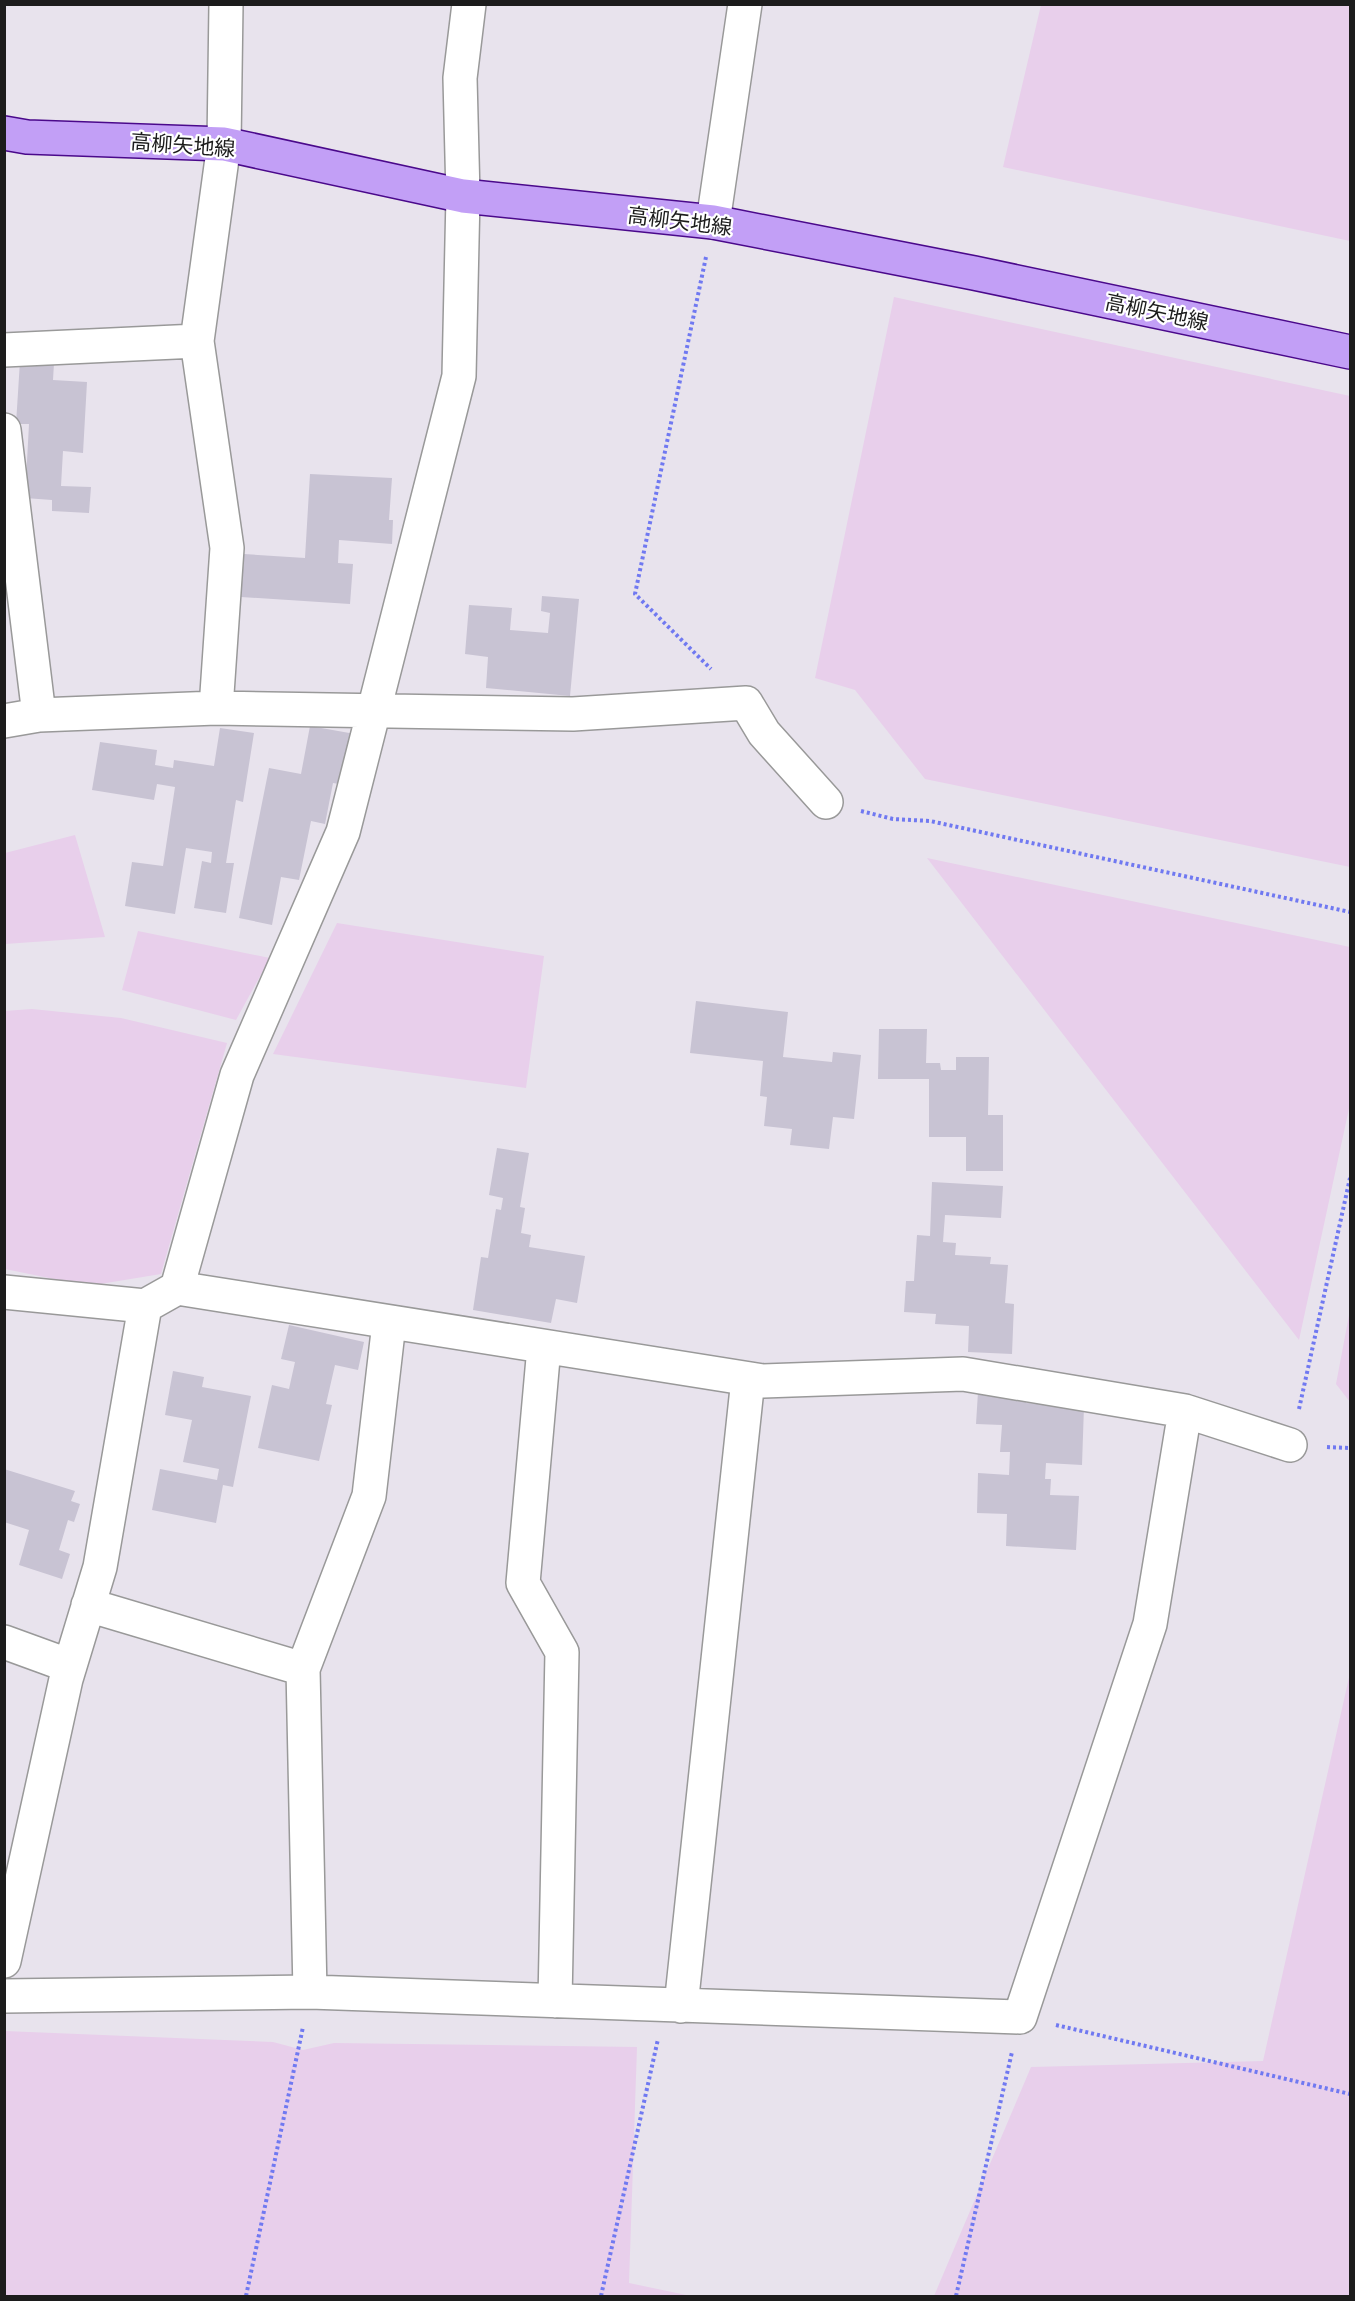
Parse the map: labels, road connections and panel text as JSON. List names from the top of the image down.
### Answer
{
  "streets": {
    "main road": ["高柳矢地線"]
  }
}
